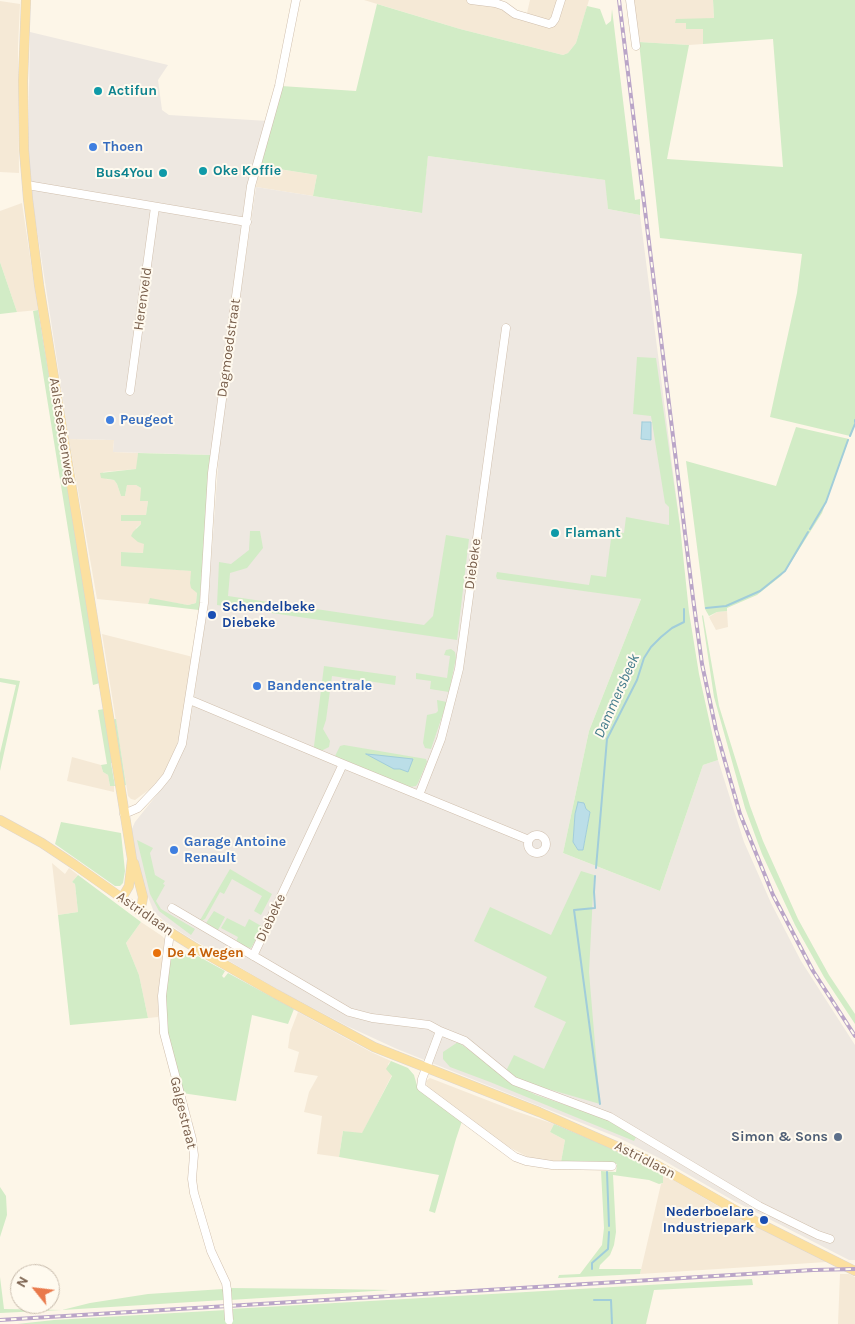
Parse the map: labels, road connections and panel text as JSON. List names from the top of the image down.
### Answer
{
  "streets": {
    "main road": ["Aalstsesteenweg", "Astridlaan"],
    "street": [
      "Herenveld",
      "Dagmoedstraat",
      "Diebeke",
      "Galgestraat"
    ]
  },
  "crossings": [
    ["Dagmoedstraat", "Aalstsesteenweg"],
    ["Aalstsesteenweg", "Astridlaan"],
    ["Diebeke", "Astridlaan"],
    ["Astridlaan", "Galgestraat"]
  ],
  "water": ["Dammersbeek"],
  "places": [
    "Actifun",
    "Thoen",
    "Oke Koffie",
    "Bus4You",
    "Peugeot",
    "Flamant",
    "Schendelbeke Diebeke",
    "Bandencentrale",
    "Garage Antoine Renault",
    "De 4 Wegen",
    "Simon & Sons",
    "Nederboelare Industriepark"
  ],
  "north": "top left"
}
